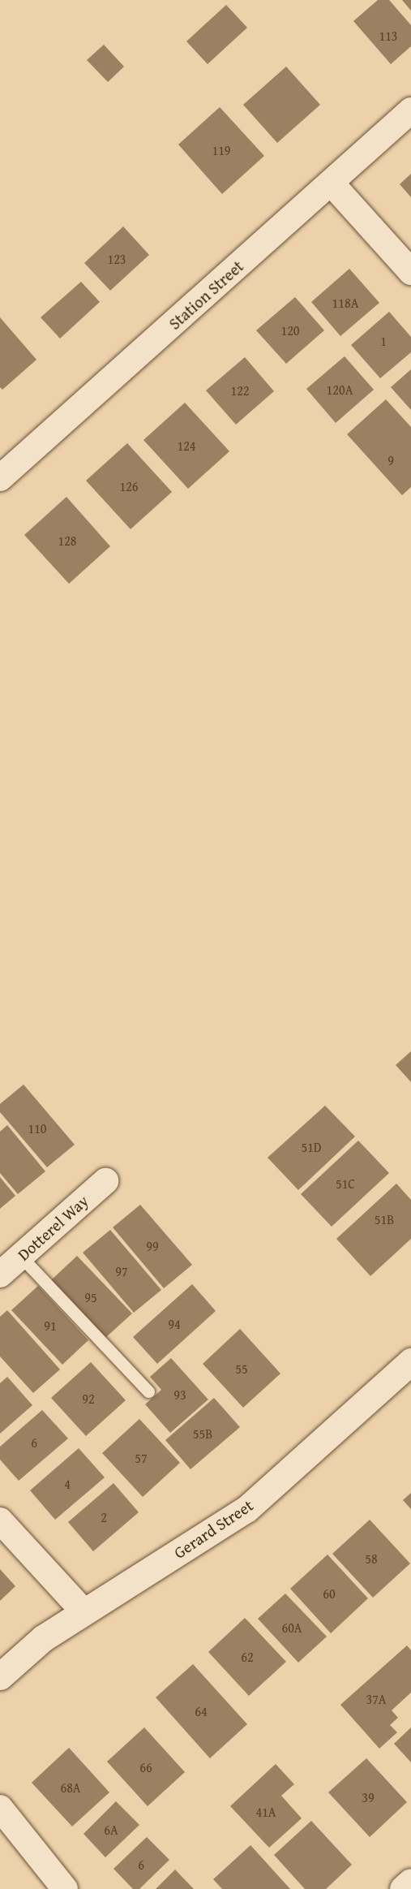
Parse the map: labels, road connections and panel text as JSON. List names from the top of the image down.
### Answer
{
  "streets": {
    "street": ["Station Street", "Dotterel Way", "Gerard Street"]
  },
  "house_numbers": [
    "113",
    "119",
    "123",
    "118A",
    "120",
    "1",
    "120A",
    "122",
    "124",
    "9",
    "126",
    "128",
    "110",
    "51D",
    "51C",
    "51B",
    "99",
    "97",
    "95",
    "94",
    "91",
    "55",
    "93",
    "92",
    "55B",
    "6",
    "57",
    "4",
    "2",
    "58",
    "60",
    "60A",
    "62",
    "37A",
    "64",
    "66",
    "68A",
    "39",
    "41A",
    "6A",
    "6"
  ]
}
